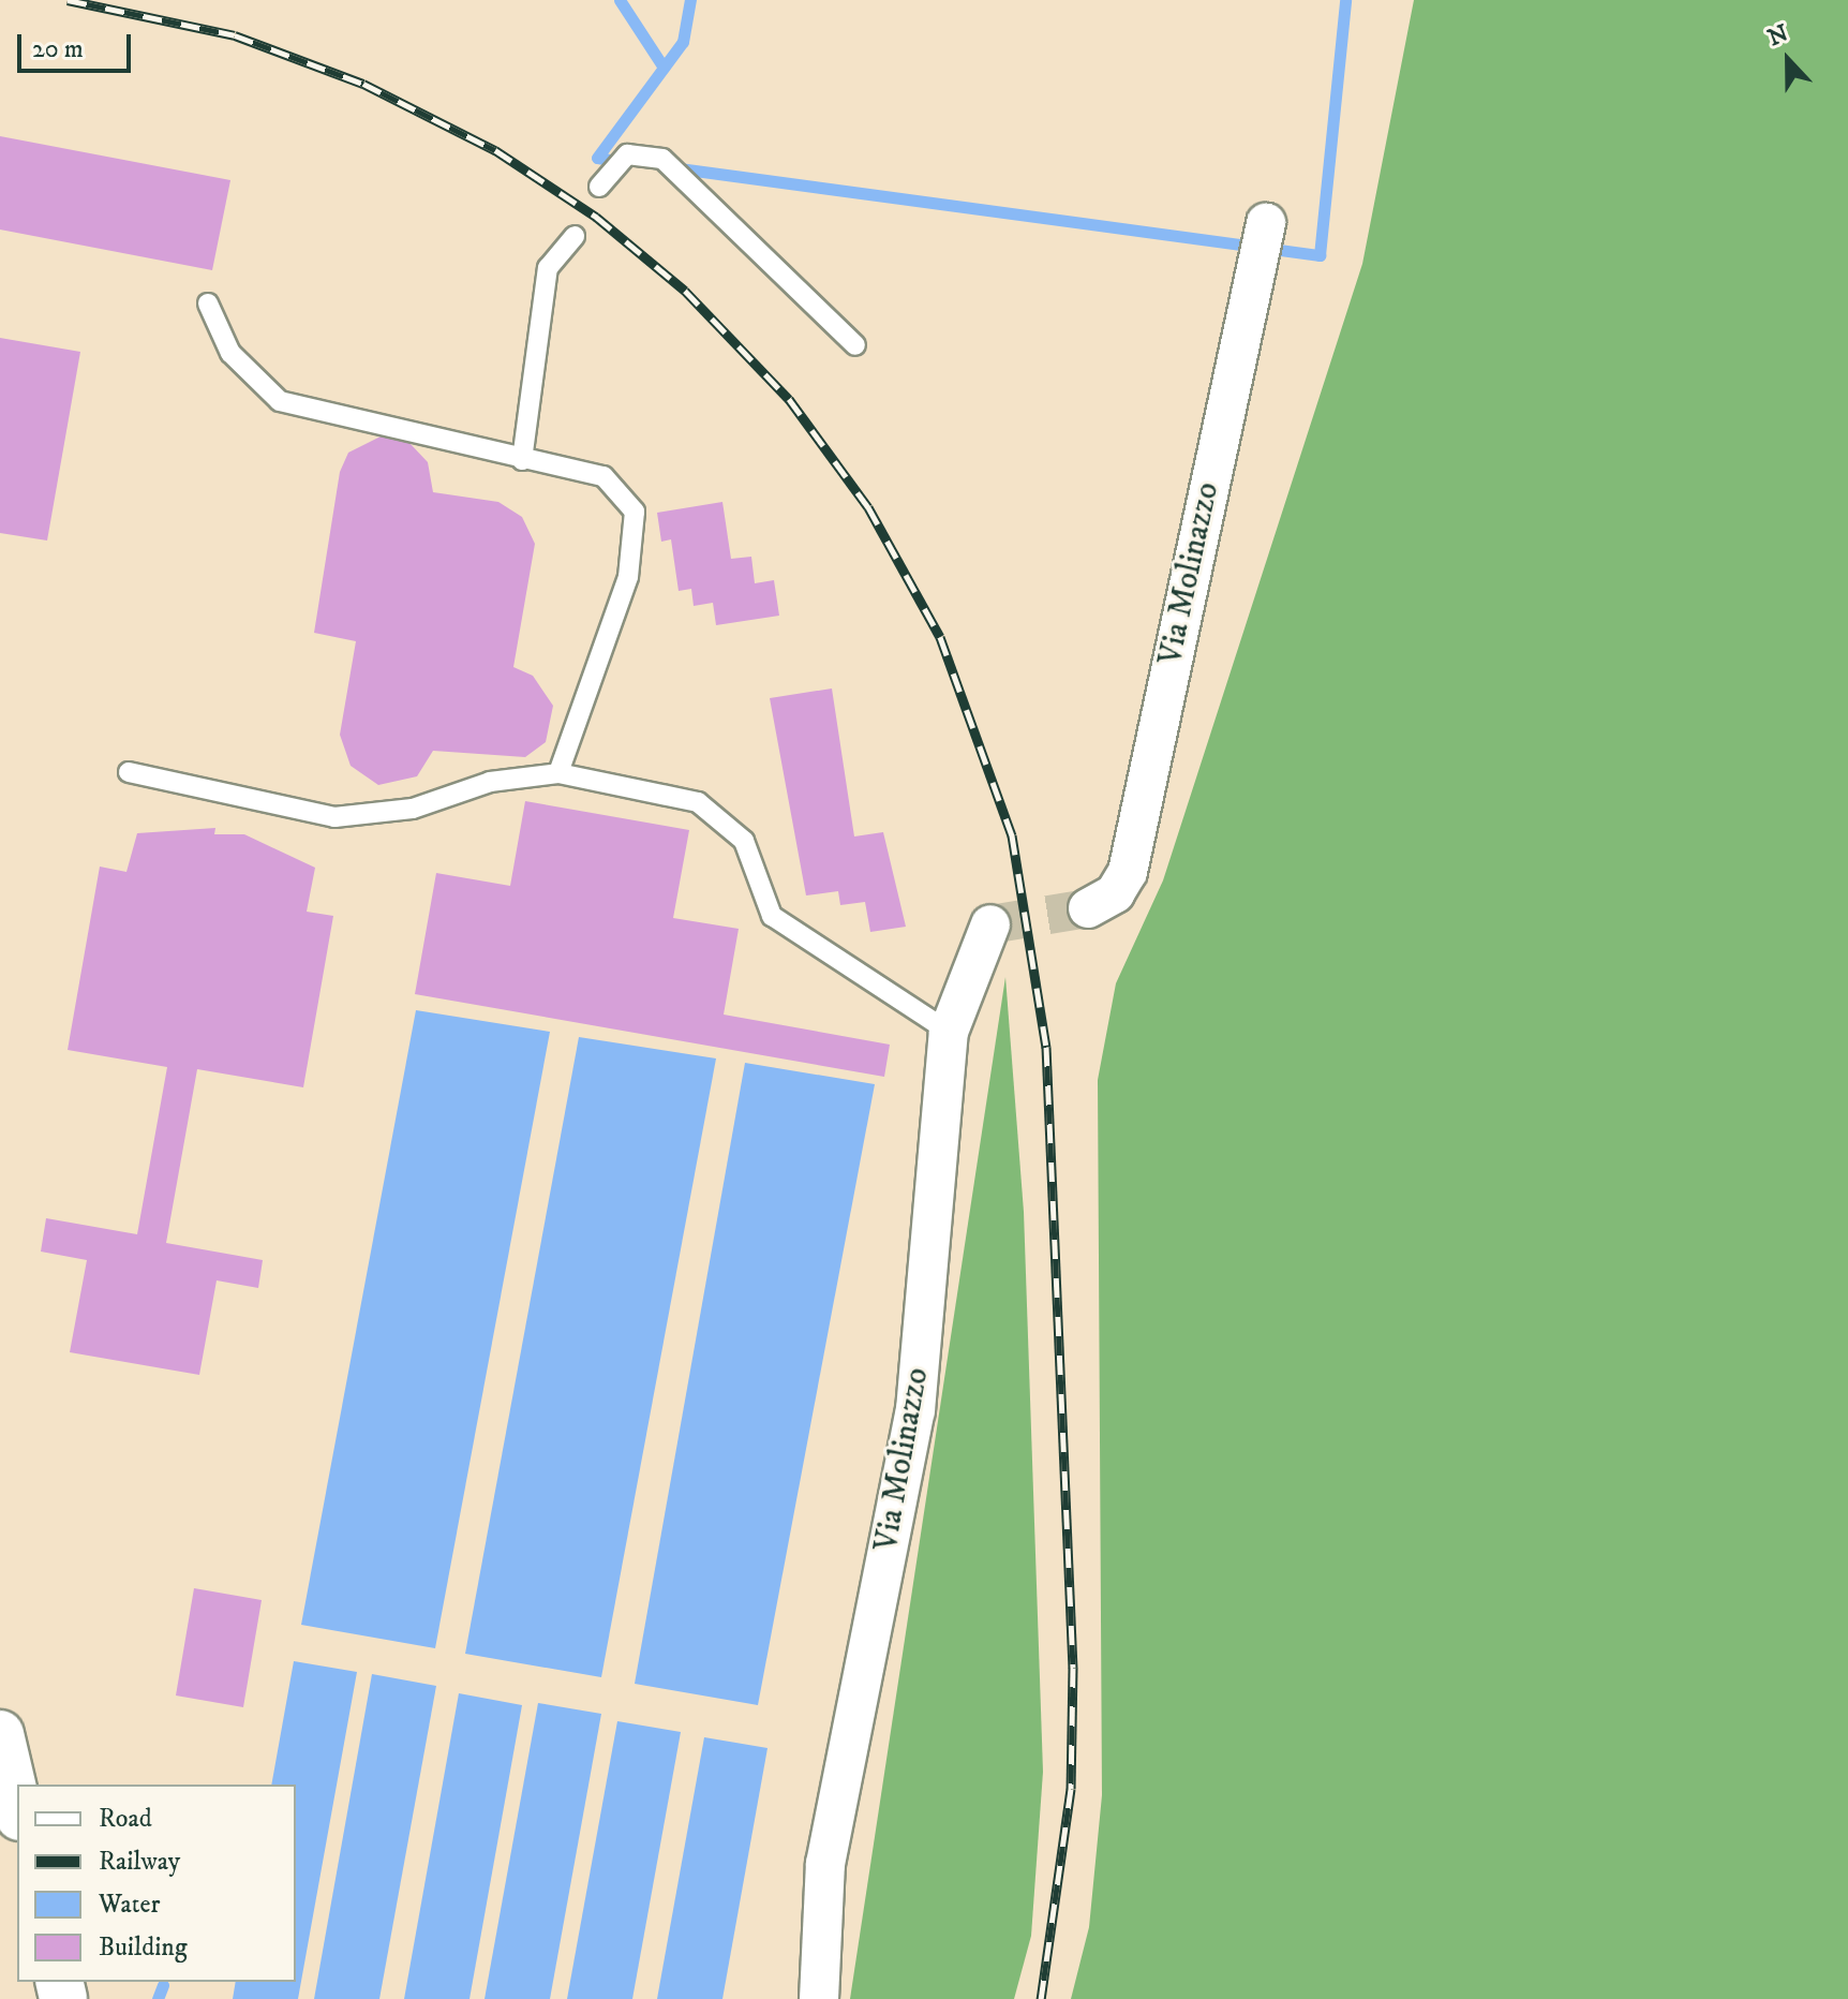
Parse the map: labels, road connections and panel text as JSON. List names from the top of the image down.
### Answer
{
  "streets": {
    "street": ["Via Molinazzo"]
  },
  "legend": [
    "Road",
    "Railway",
    "Water",
    "Building"
  ],
  "scale_bar": "20 m",
  "north": "top"
}
